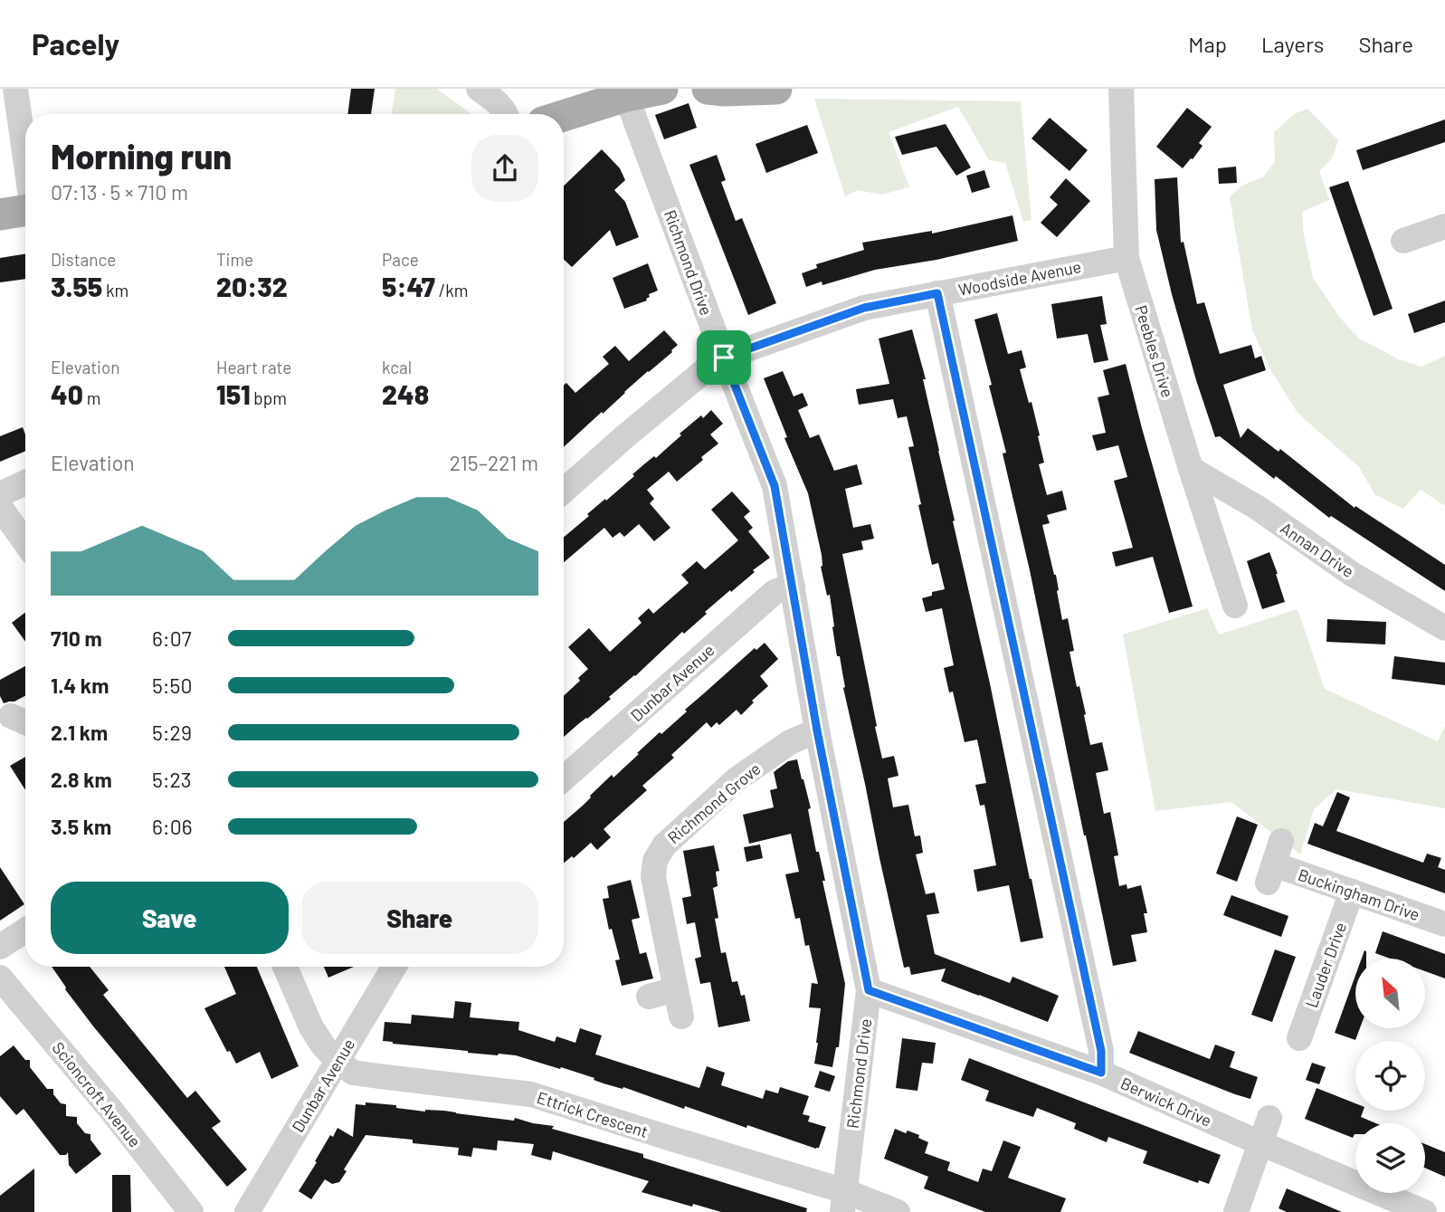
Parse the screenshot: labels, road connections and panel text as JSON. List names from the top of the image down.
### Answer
{
  "streets": {
    "street": [
      "Richmond Drive",
      "Woodside Avenue",
      "Peebles Drive",
      "Annan Drive",
      "Dunbar Avenue",
      "Richmond Grove",
      "Buckingham Drive",
      "Lauder Drive",
      "Scioncroft Avenue",
      "Berwick Drive",
      "Ettrick Crescent"
    ]
  },
  "crossings": [
    ["Richmond Drive", "Woodside Avenue"],
    ["Richmond Drive", "Dunbar Avenue"],
    ["Richmond Drive", "Richmond Grove"],
    ["Richmond Drive", "Berwick Drive"],
    ["Richmond Drive", "Ettrick Crescent"],
    ["Woodside Avenue", "Peebles Drive"],
    ["Peebles Drive", "Annan Drive"],
    ["Dunbar Avenue", "Ettrick Crescent"],
    ["Buckingham Drive", "Lauder Drive"]
  ],
  "north": "top left",
  "page": {
    "header": "Pacely",
    "nav": ["Map", "Layers", "Share"],
    "heading": ["Morning run", "07:13 · 5 × 710 m"],
    "stats": [
      ["Distance", "3.55 km"],
      ["Time", "20:32"],
      ["Pace", "5:47 /km"],
      ["Elevation", "40 m"],
      ["Heart rate", "151 bpm"],
      ["kcal", "248"]
    ],
    "chart": ["Elevation", "215–221 m"],
    "list": [
      {
        "name": "710 m",
        "note": "6:07"
      },
      {
        "name": "1.4 km",
        "note": "5:50"
      },
      {
        "name": "2.1 km",
        "note": "5:29"
      },
      {
        "name": "2.8 km",
        "note": "5:23"
      },
      {
        "name": "3.5 km",
        "note": "6:06"
      }
    ],
    "buttons": ["Save", "Share"]
  }
}
